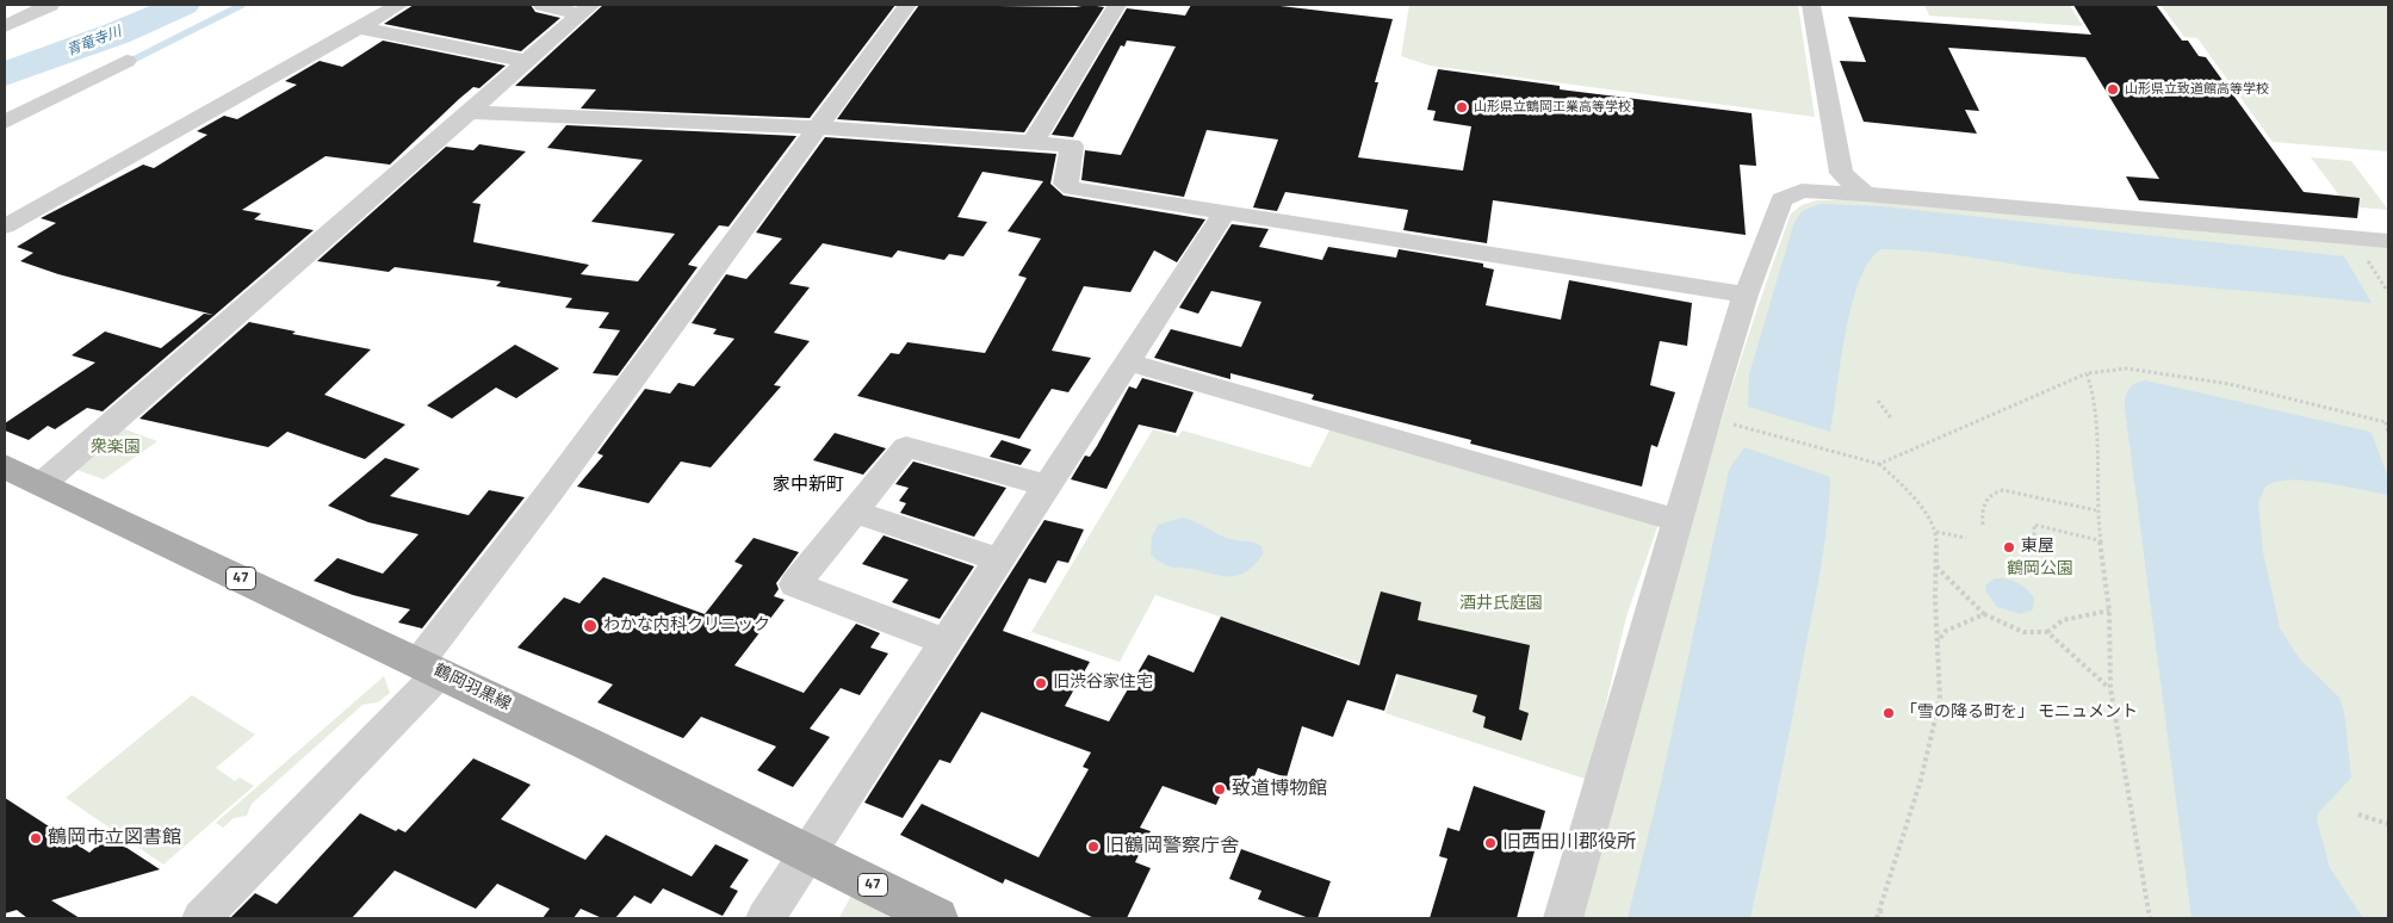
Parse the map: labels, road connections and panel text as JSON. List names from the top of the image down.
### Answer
{
  "streets": {
    "main road": ["47", "鶴岡羽黒線"]
  },
  "districts": ["家中新町"],
  "water": ["青竜寺川"],
  "parks": ["衆楽園", "鶴岡公園", "酒井氏庭園"],
  "places": [
    "山形県立致道館高等学校",
    "山形県立鶴岡工業高等学校",
    "東屋",
    "わかな内科クリニック",
    "旧渋谷家住宅",
    "「雪の降る町を」 モニュメント",
    "致道博物館",
    "鶴岡市立図書館",
    "旧西田川郡役所",
    "旧鶴岡警察庁舎"
  ]
}
